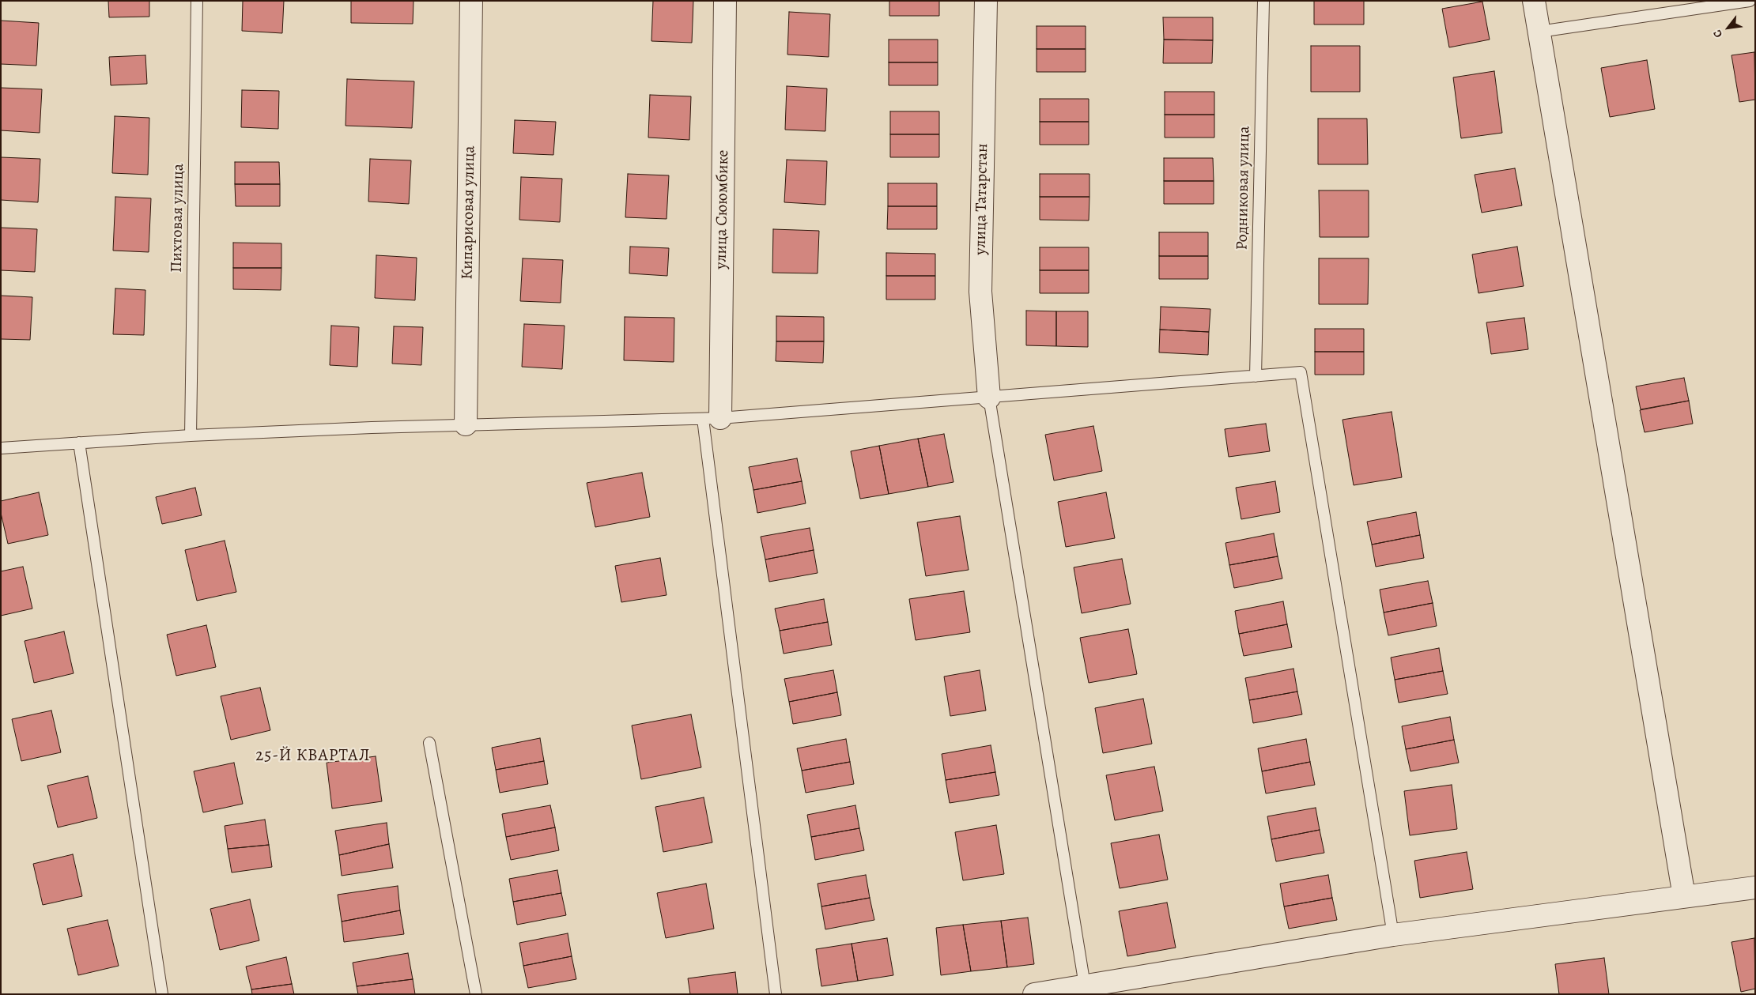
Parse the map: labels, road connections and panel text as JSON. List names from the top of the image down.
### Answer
{
  "streets": {
    "street": ["улица Татарстан", "улица Сююмбике", "Кипарисовая улица"],
    "lane": ["Родниковая улица", "Пихтовая улица"]
  },
  "districts": ["25-Й КВАРТАЛ"],
  "north": "bottom left"
}
